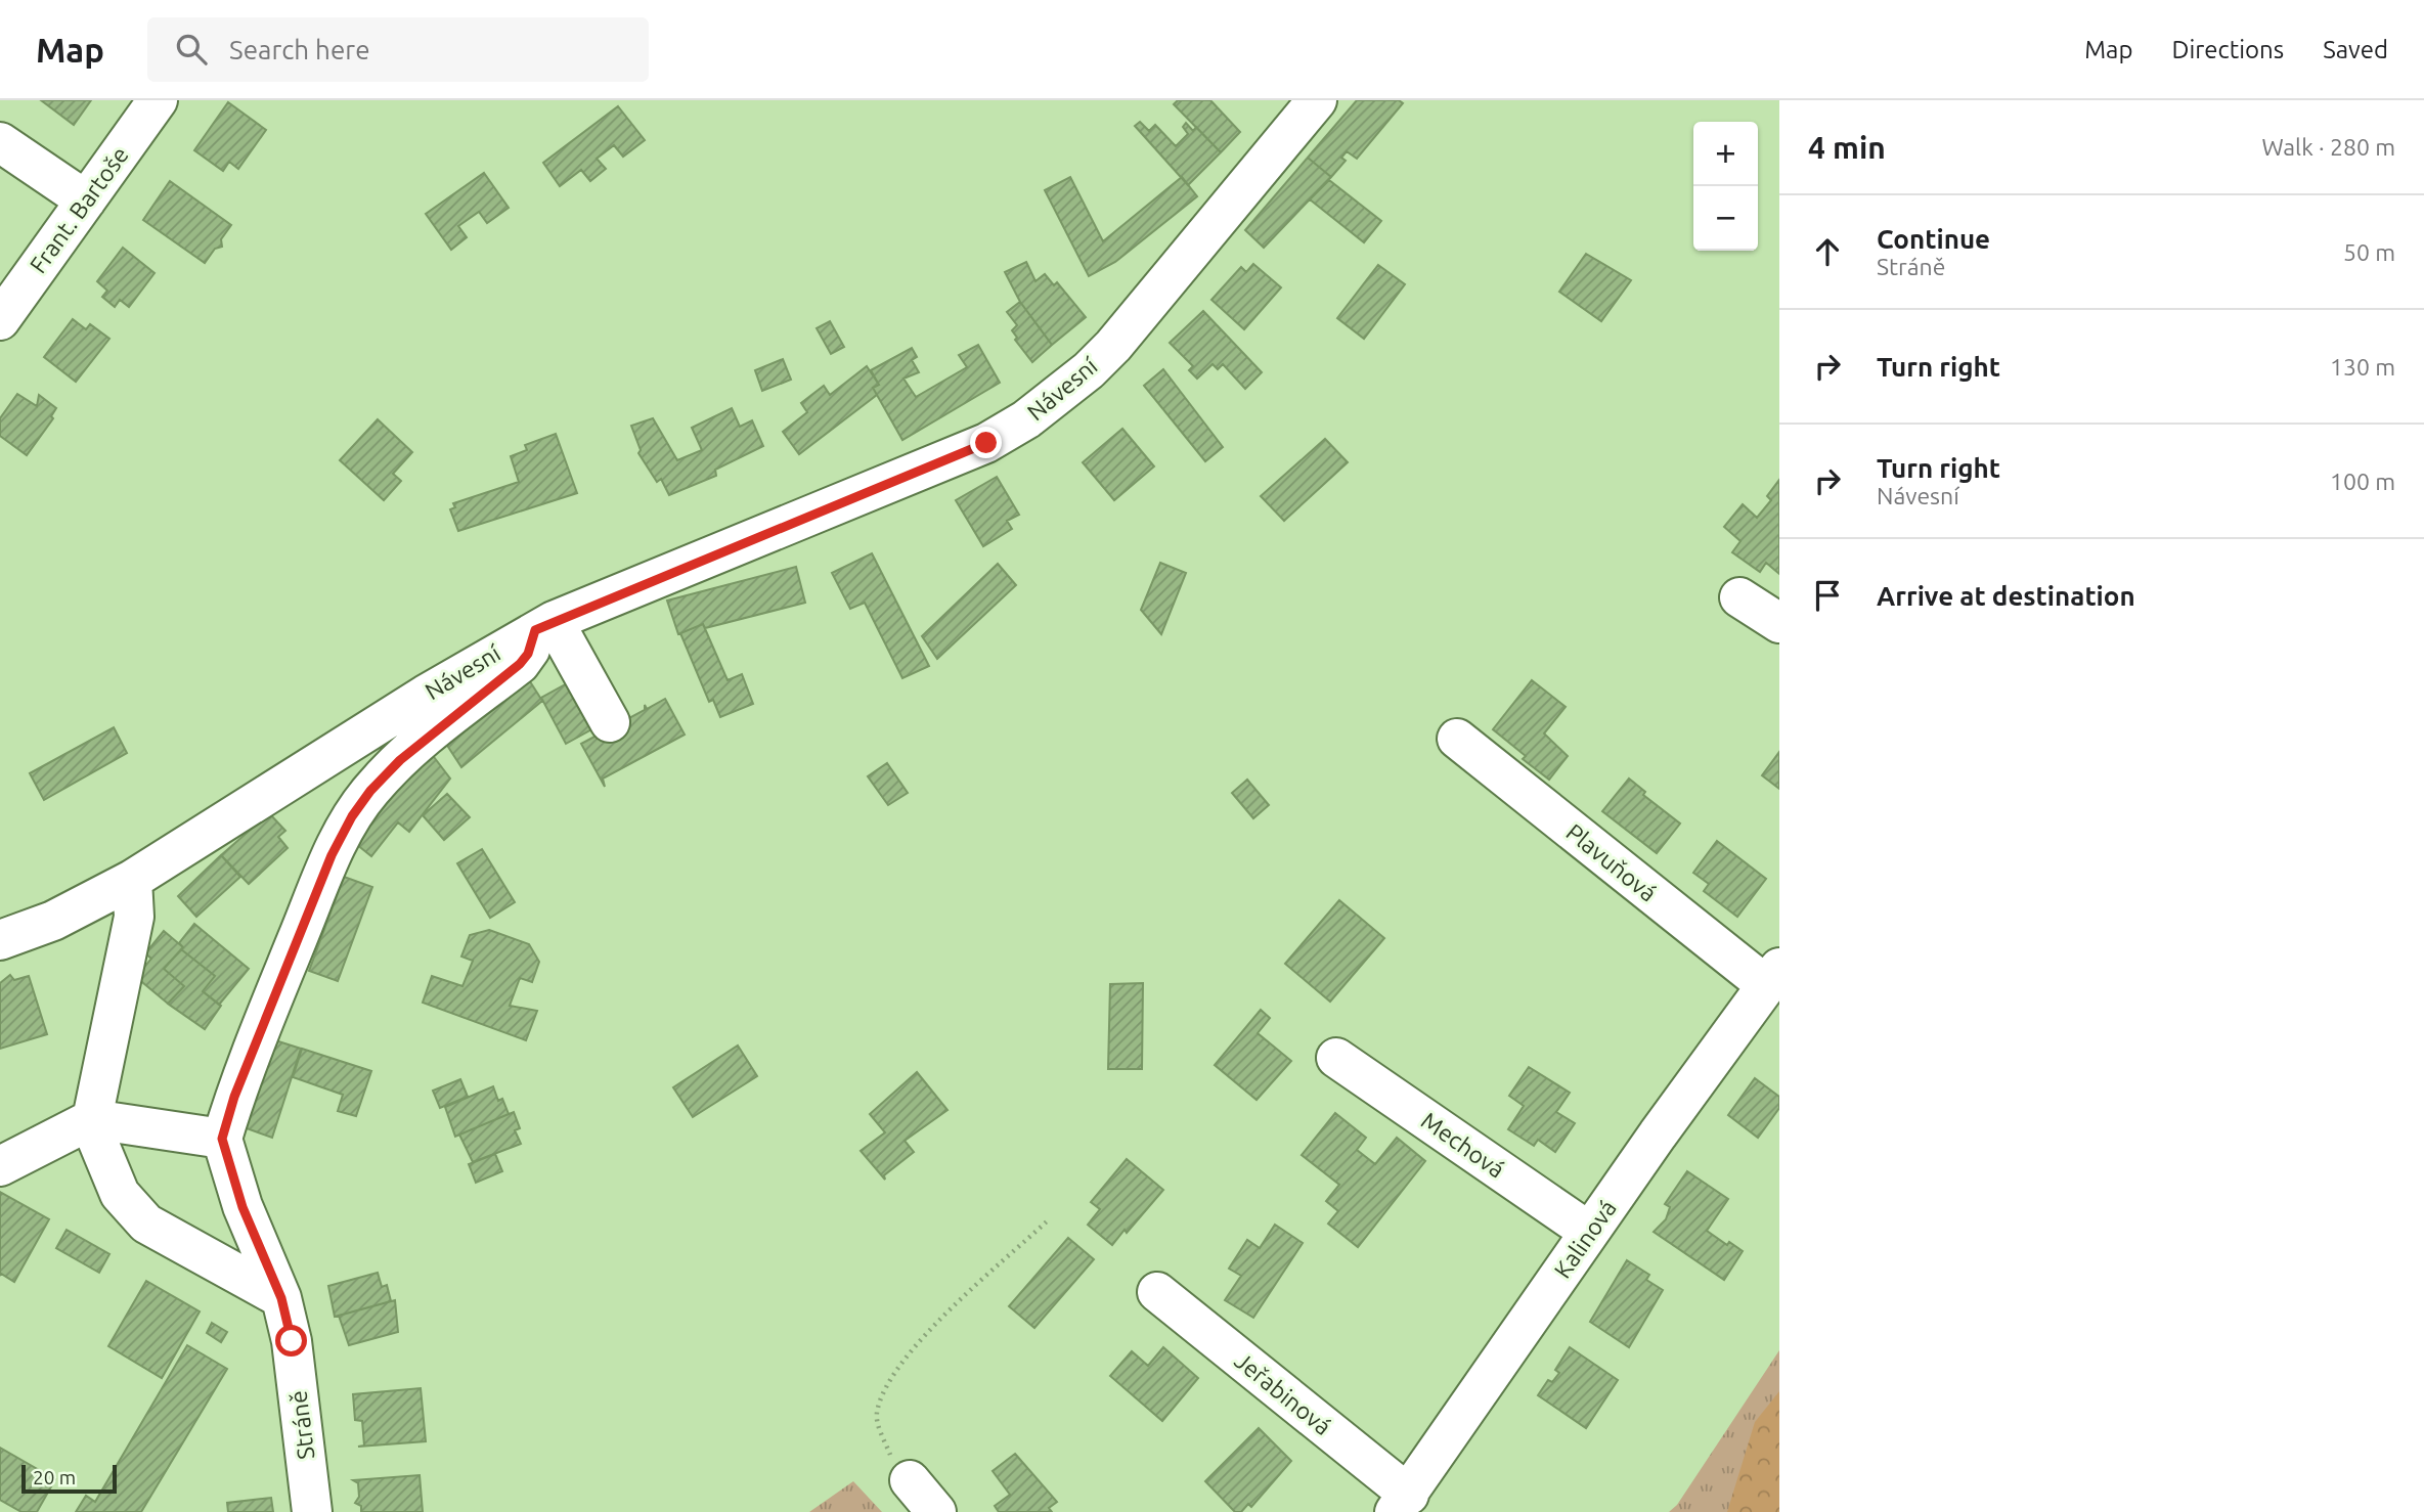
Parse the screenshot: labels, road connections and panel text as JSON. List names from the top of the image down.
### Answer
{
  "streets": {
    "street": [
      "Frant. Bartoše",
      "Návesní",
      "Plavuňová",
      "Mechová",
      "Kalinová",
      "Jeřabinová",
      "Stráně"
    ]
  },
  "crossings": [
    ["Plavuňová", "Kalinová"],
    ["Mechová", "Kalinová"],
    ["Kalinová", "Jeřabinová"]
  ],
  "scale_bar": "20 m",
  "page": {
    "header": "Map",
    "search": "Search here",
    "nav": ["Map", "Directions", "Saved"],
    "heading": ["4 min", "Walk · 280 m"],
    "map_buttons": ["+", "−"],
    "list": [
      ["Continue", "Stráně", "50 m"],
      ["Turn right", "130 m"],
      ["Turn right", "Návesní", "100 m"],
      "Arrive at destination"
    ],
    "scale": "20 m"
  }
}
